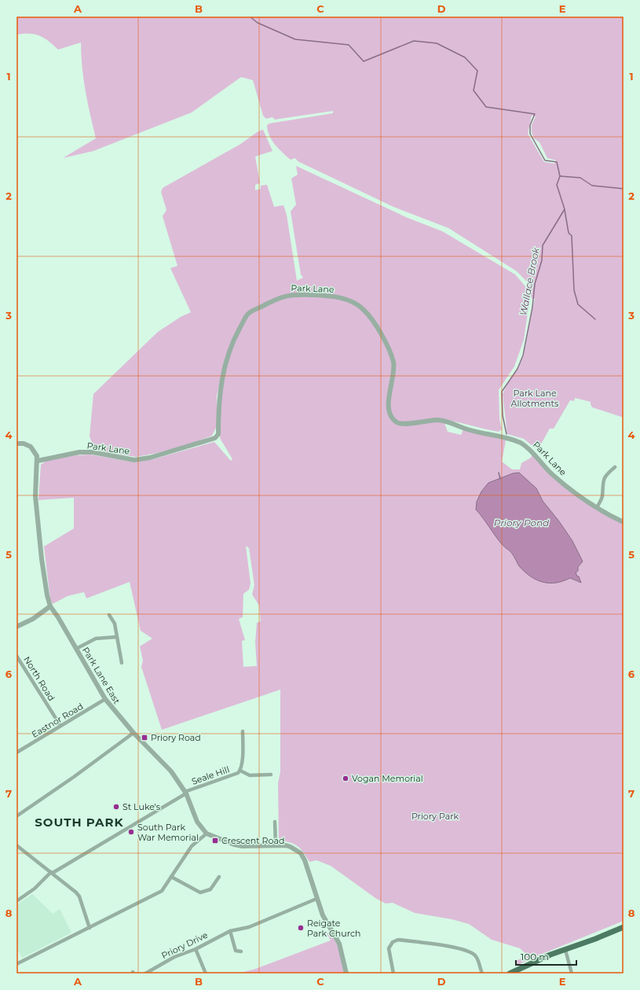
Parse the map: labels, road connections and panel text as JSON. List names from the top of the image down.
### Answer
{
  "streets": {
    "street": [
      "Park Lane",
      "Park Lane East",
      "North Road",
      "Eastnor Road",
      "Seale Hill",
      "Priory Drive"
    ]
  },
  "crossings": [
    ["Park Lane", "Park Lane East"],
    ["Park Lane East", "Eastnor Road"],
    ["Park Lane East", "Seale Hill"],
    ["North Road", "Eastnor Road"]
  ],
  "districts": ["SOUTH PARK"],
  "water": ["Wallace Brook", "Priory Pond"],
  "parks": ["Park Lane Allotments", "Priory Park"],
  "places": {
    "transit": ["Priory Road", "Crescent Road"],
    "other": [
      "Vogan Memorial",
      "St Luke's",
      "South Park War Memorial",
      "Reigate Park Church"
    ]
  },
  "scale_bar": "100 m",
  "grid": {
    "columns": [
      "A",
      "B",
      "C",
      "D",
      "E"
    ],
    "rows": [
      "1",
      "2",
      "3",
      "4",
      "5",
      "6",
      "7",
      "8"
    ]
  }
}
